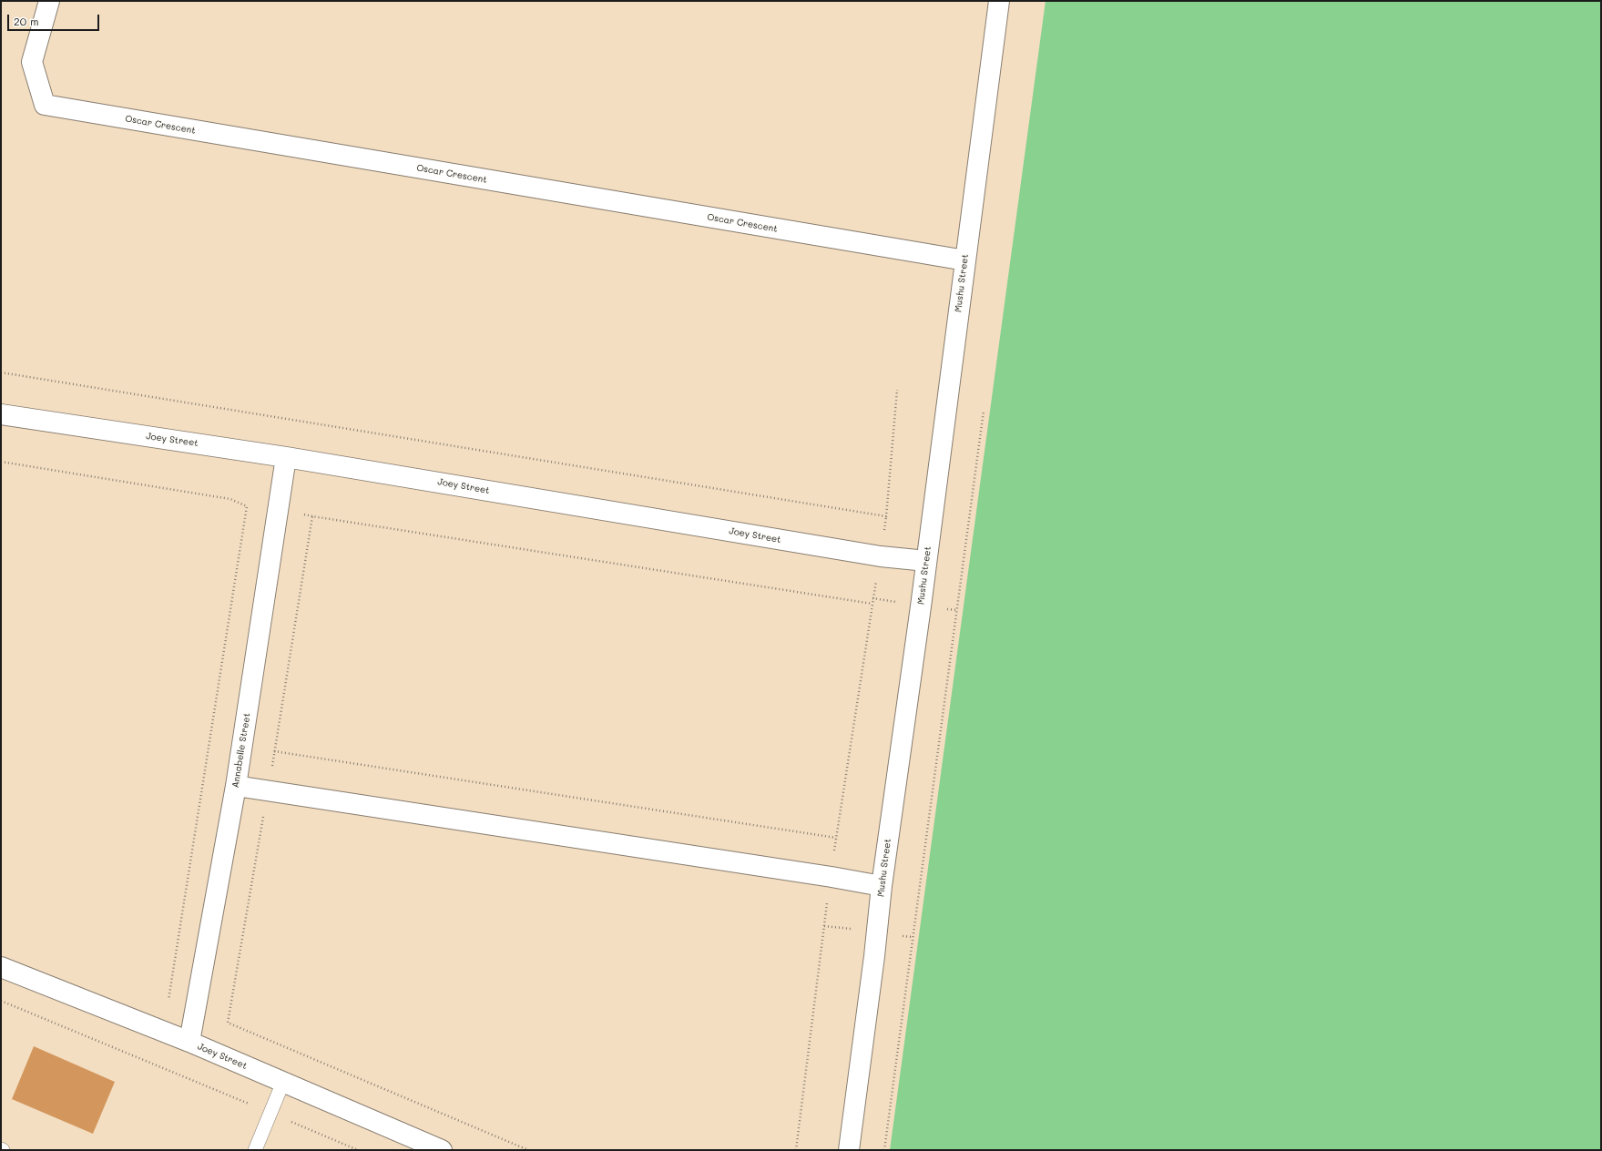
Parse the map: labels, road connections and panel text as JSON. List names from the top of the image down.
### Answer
{
  "streets": {
    "street": [
      "Oscar Crescent",
      "Mushu Street",
      "Joey Street",
      "Annabelle Street"
    ]
  },
  "crossings": [
    ["Oscar Crescent", "Mushu Street"],
    ["Mushu Street", "Joey Street"],
    ["Joey Street", "Annabelle Street"]
  ],
  "scale_bar": "20 m"
}
